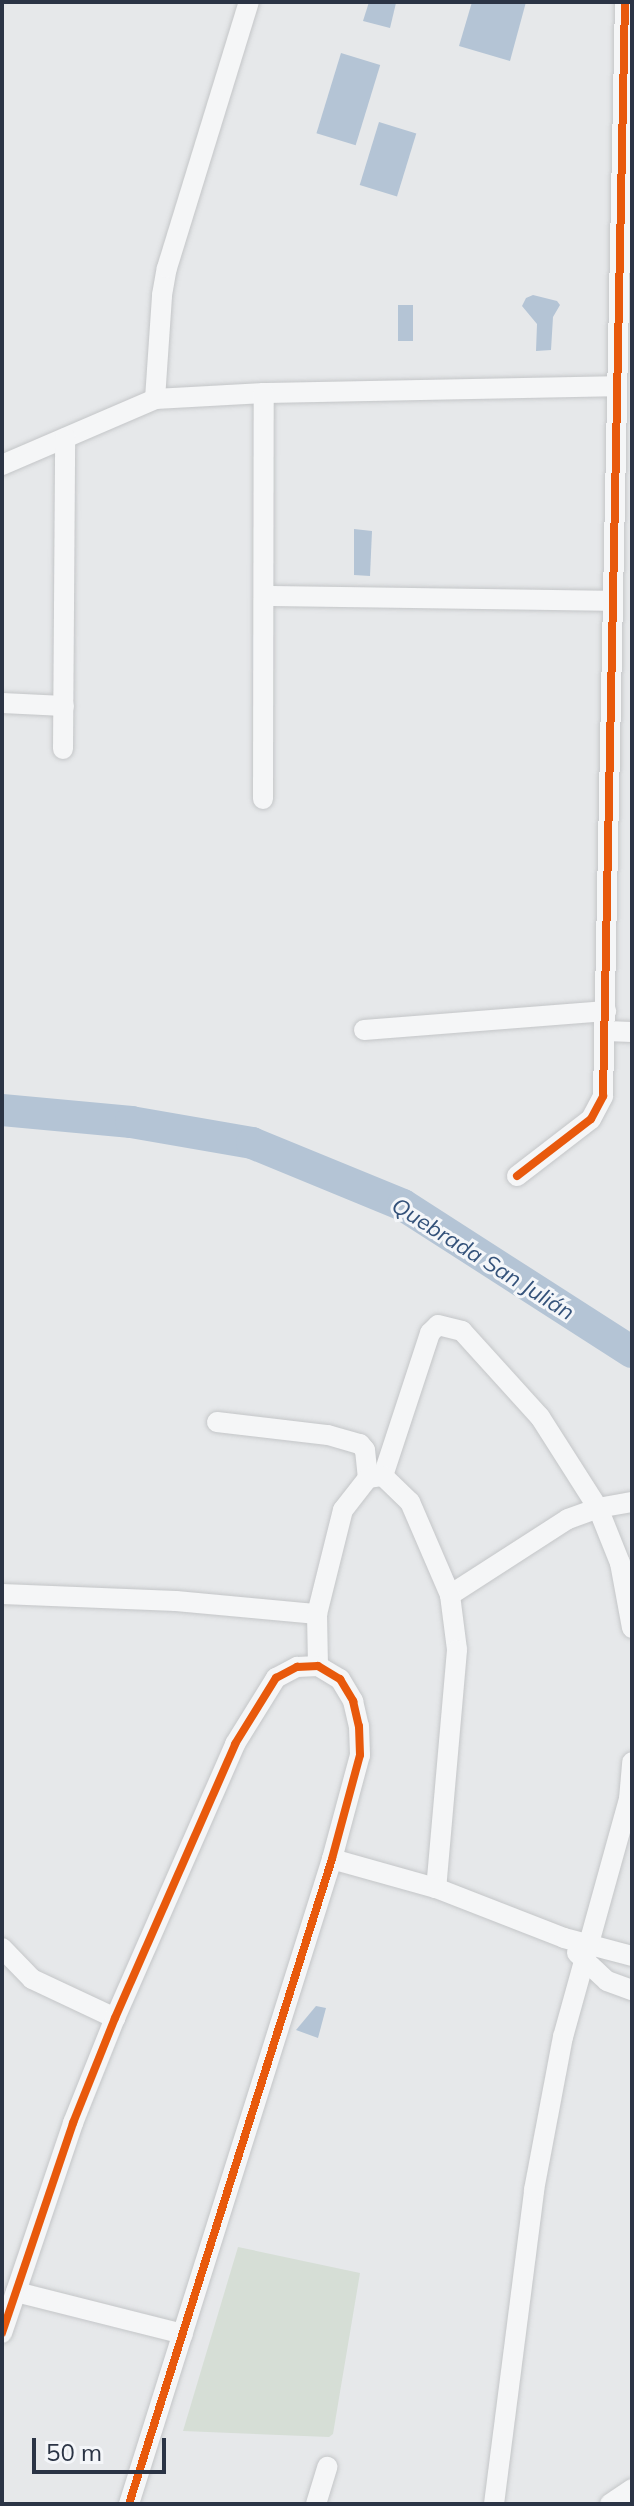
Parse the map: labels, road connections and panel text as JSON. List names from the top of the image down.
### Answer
{
  "water": ["Quebrada San Julián"],
  "scale_bar": "50 m"
}
